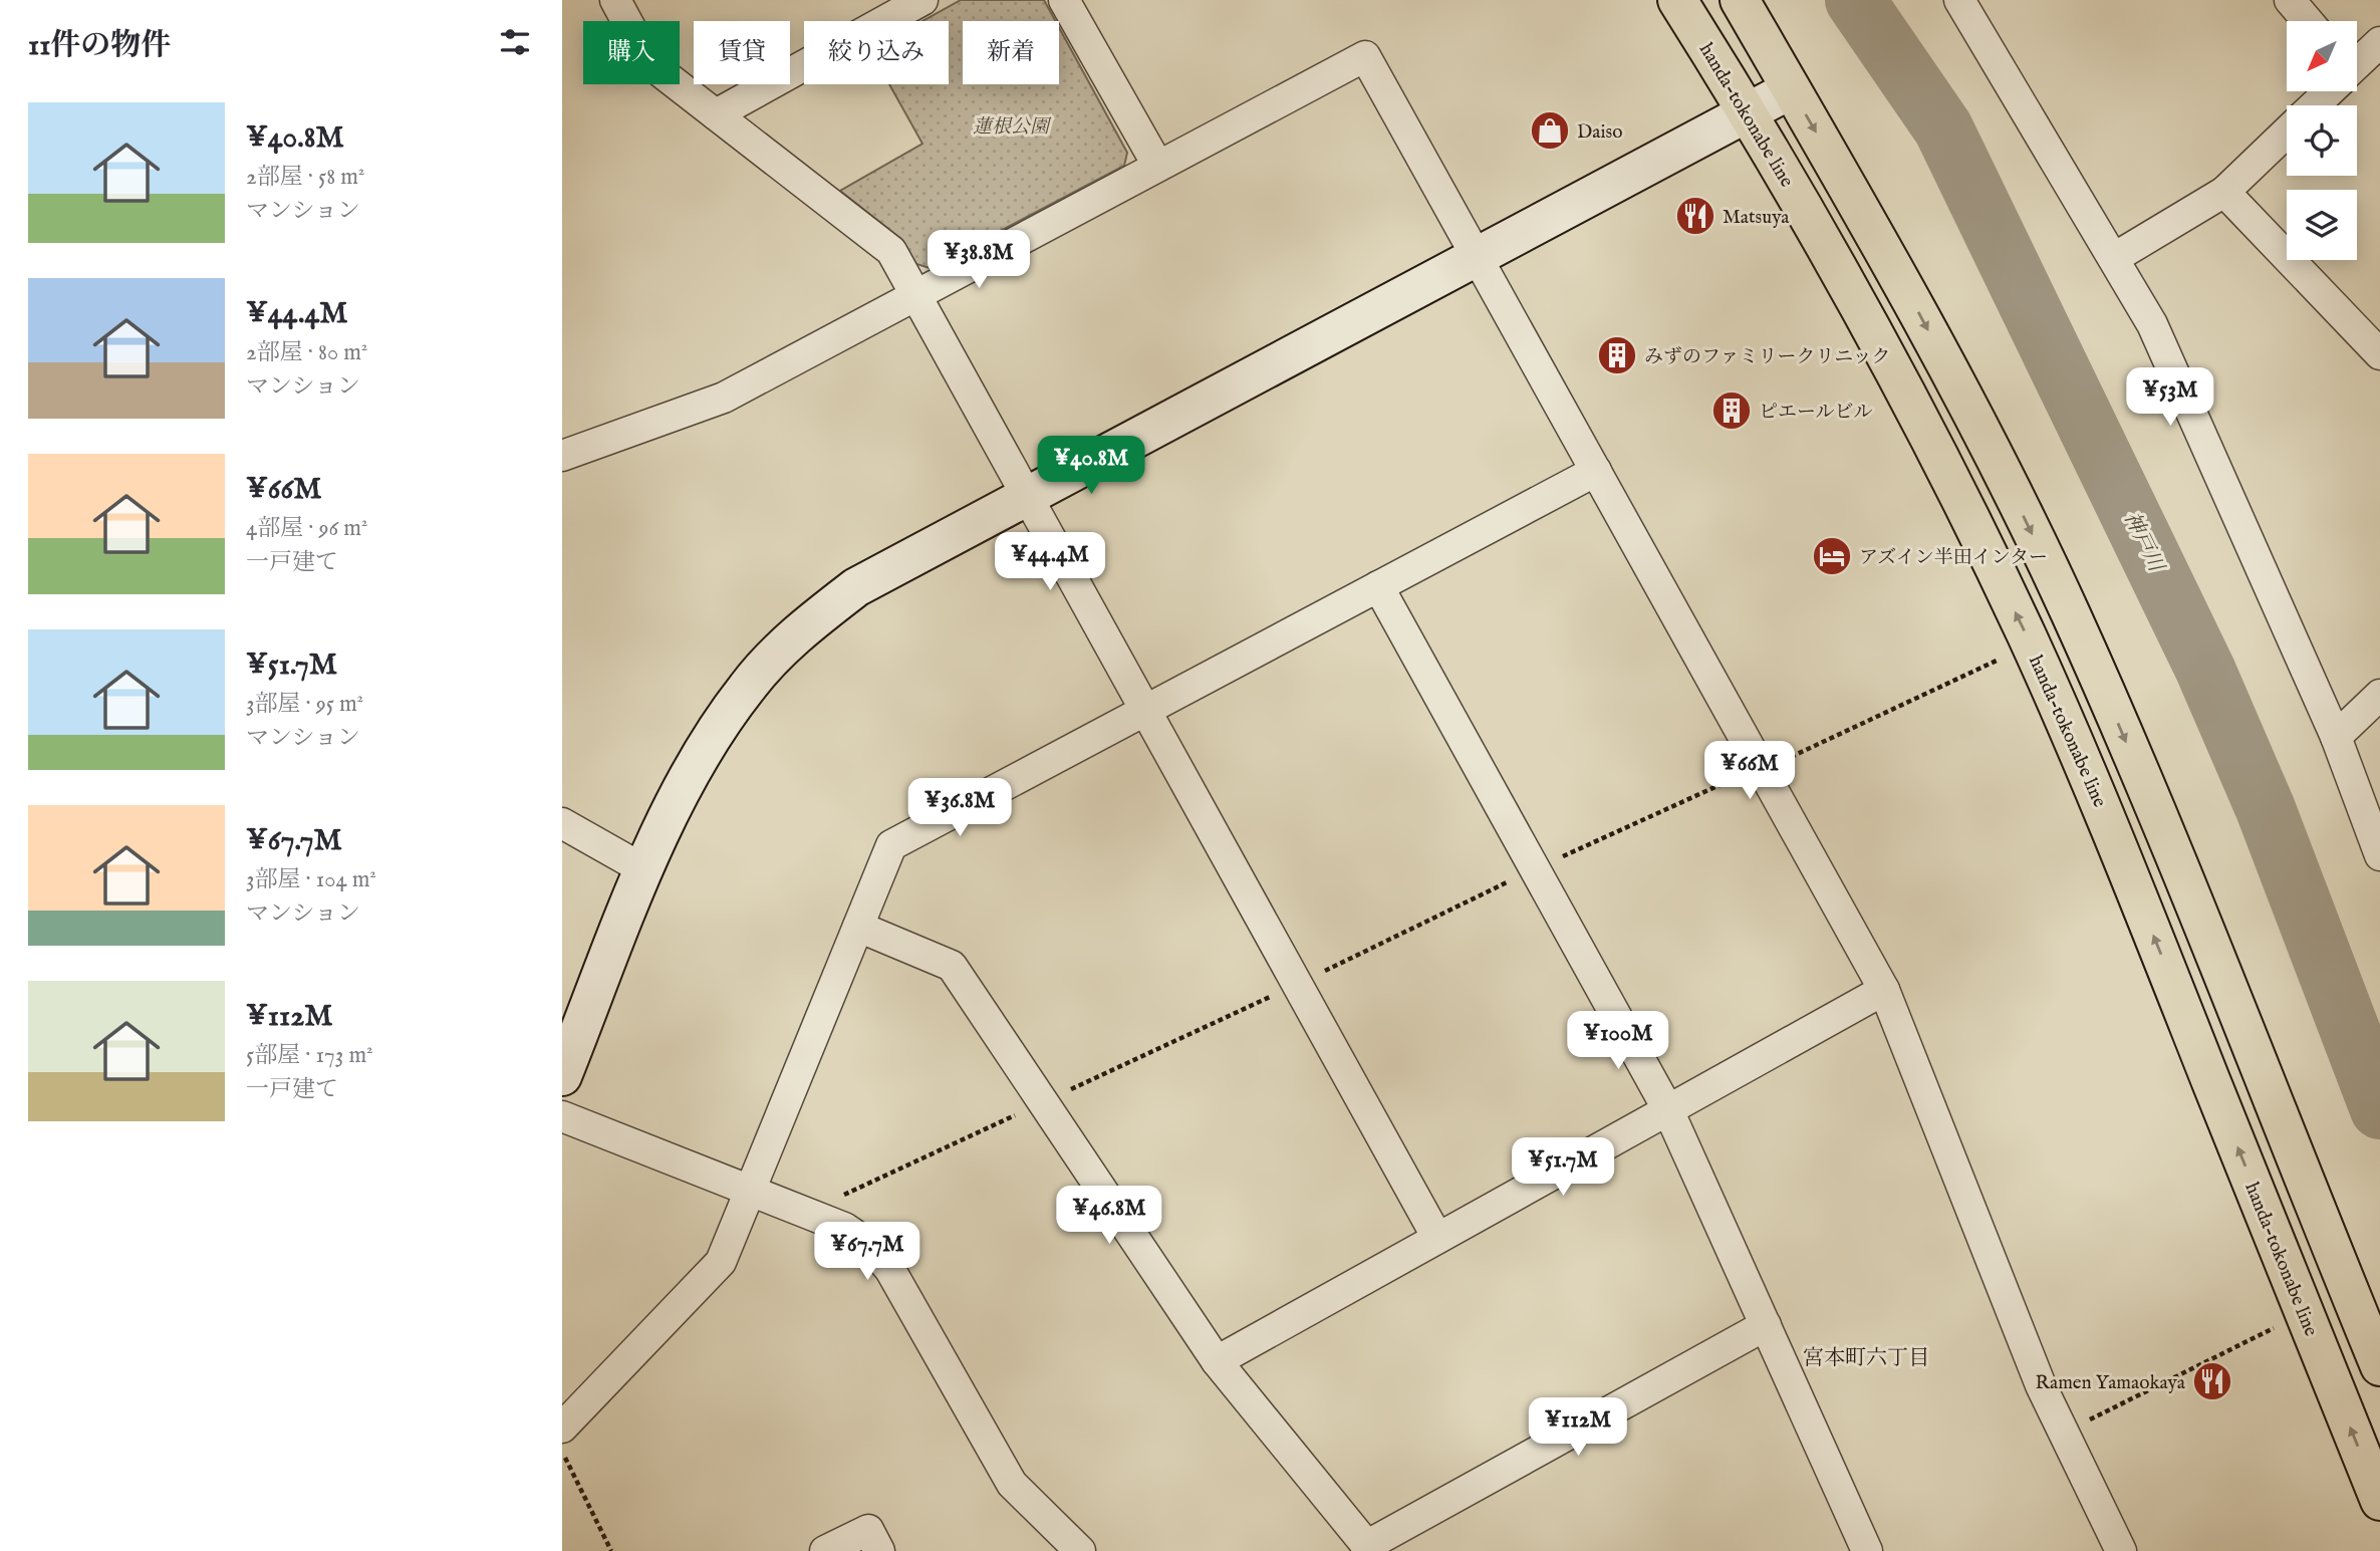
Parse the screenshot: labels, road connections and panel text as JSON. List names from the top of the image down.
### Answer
{
  "streets": {
    "main road": ["handa-tokonabe line"]
  },
  "districts": ["宮本町六丁目"],
  "water": ["神戸川"],
  "parks": ["蓮根公園"],
  "places": {
    "shop": ["Daiso"],
    "restaurant": ["Matsuya", "Ramen Yamaokaya"],
    "building": ["みずのファミリークリニック", "ピエールビル"],
    "hotel": ["アズイン半田インター"]
  },
  "north": "bottom left",
  "page": {
    "heading": "11件の物件",
    "chip": [
      "購入",
      "賃貸",
      "絞り込み",
      "新着"
    ],
    "list": [
      {
        "name": "¥40.8M",
        "note": "2部屋 · 58 m² · マンション"
      },
      {
        "name": "¥44.4M",
        "note": "2部屋 · 80 m² · マンション"
      },
      {
        "name": "¥66M",
        "note": "4部屋 · 96 m² · 一戸建て"
      },
      {
        "name": "¥51.7M",
        "note": "3部屋 · 95 m² · マンション"
      },
      {
        "name": "¥67.7M",
        "note": "3部屋 · 104 m² · マンション"
      },
      {
        "name": "¥112M",
        "note": "5部屋 · 173 m² · 一戸建て"
      }
    ],
    "price": [
      "¥38.8M",
      "¥53M",
      "¥40.8M",
      "¥44.4M",
      "¥66M",
      "¥36.8M",
      "¥100M",
      "¥51.7M",
      "¥46.8M",
      "¥67.7M",
      "¥112M"
    ]
  }
}
